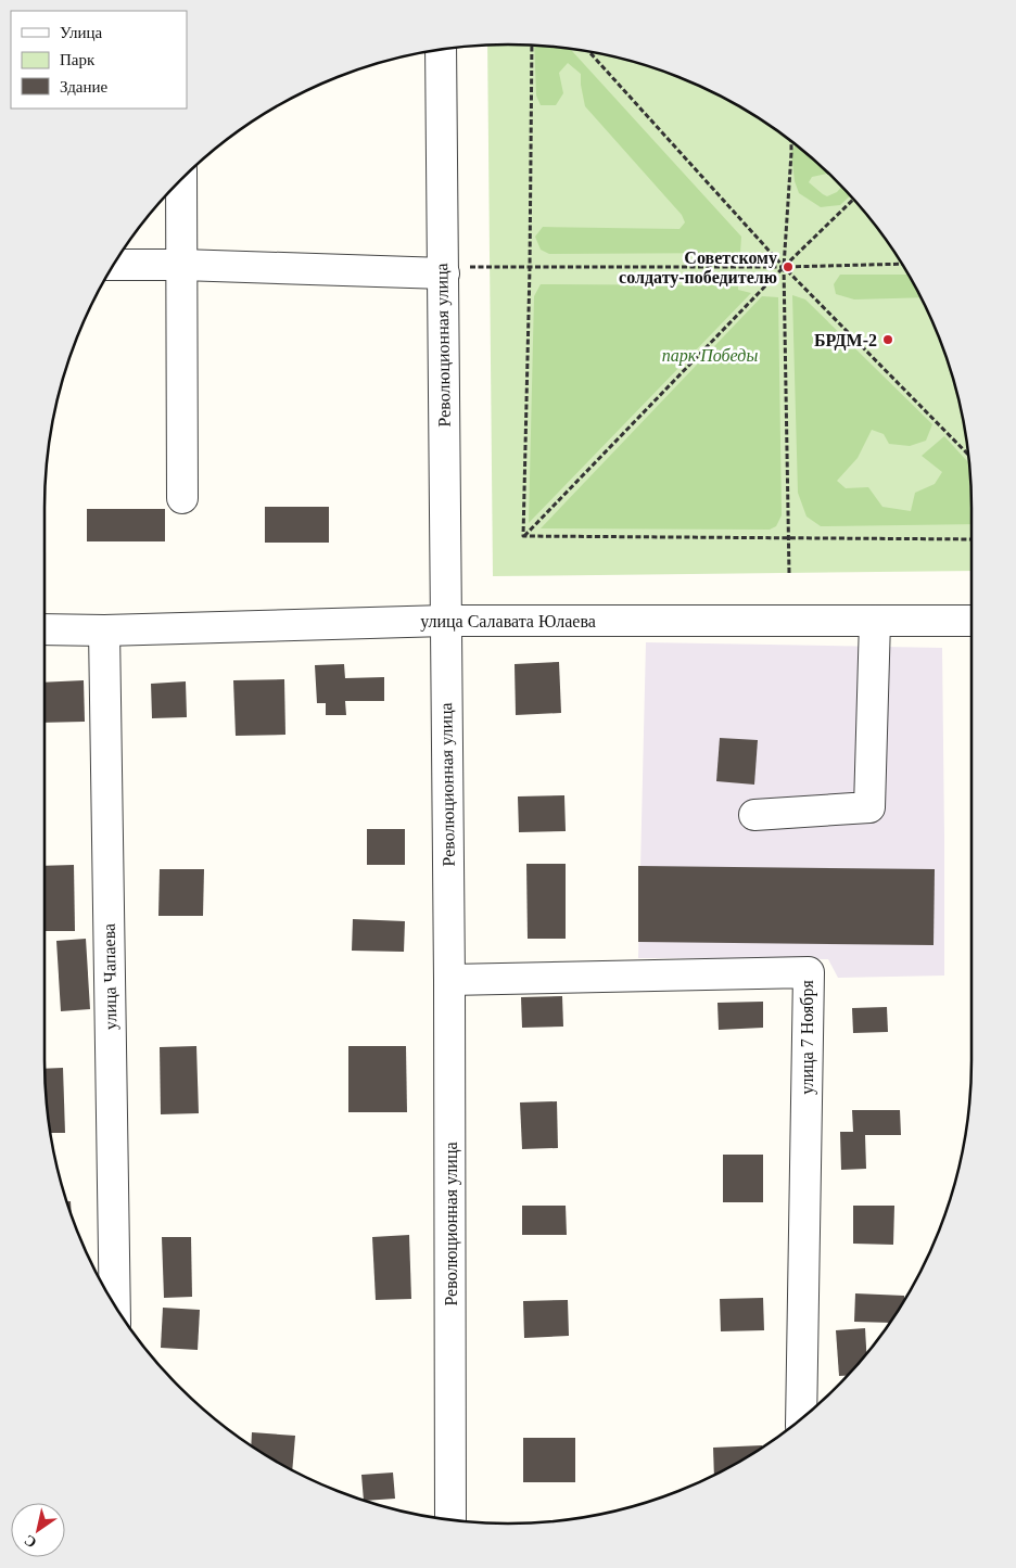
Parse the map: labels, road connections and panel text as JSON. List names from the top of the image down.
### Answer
{
  "streets": {
    "street": [
      "Революционная улица",
      "улица Салавата Юлаева",
      "улица Чапаева",
      "улица 7 Ноября"
    ]
  },
  "crossings": [
    ["Революционная улица", "улица Салавата Юлаева"],
    ["Революционная улица", "улица 7 Ноября"],
    ["улица Салавата Юлаева", "улица Чапаева"]
  ],
  "parks": ["парк Победы"],
  "places": ["Советскому солдату-победителю", "БРДМ-2"],
  "legend": ["Улица", "Парк", "Здание"],
  "north": "bottom left"
}
